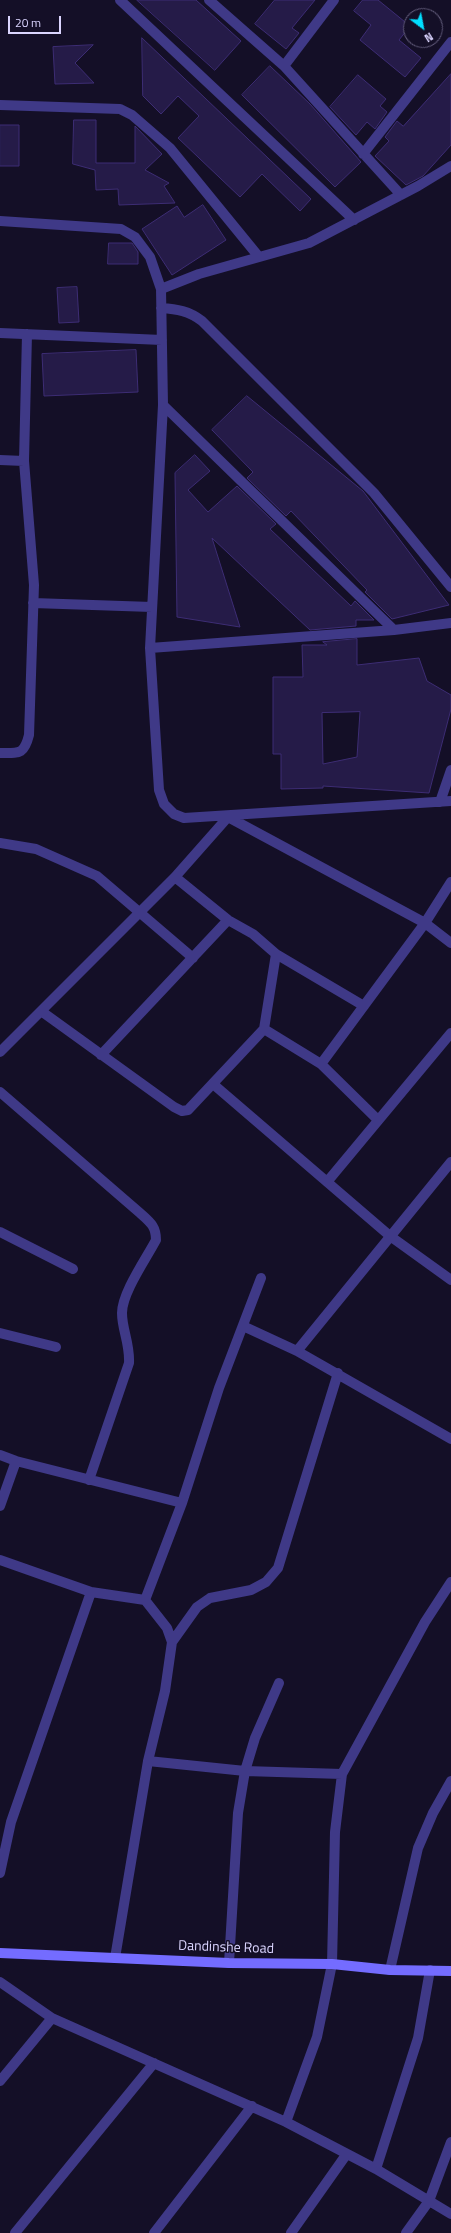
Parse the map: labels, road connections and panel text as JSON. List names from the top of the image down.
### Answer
{
  "streets": {
    "street": ["Dandinshe Road"]
  },
  "scale_bar": "20 m",
  "north": "bottom right"
}
